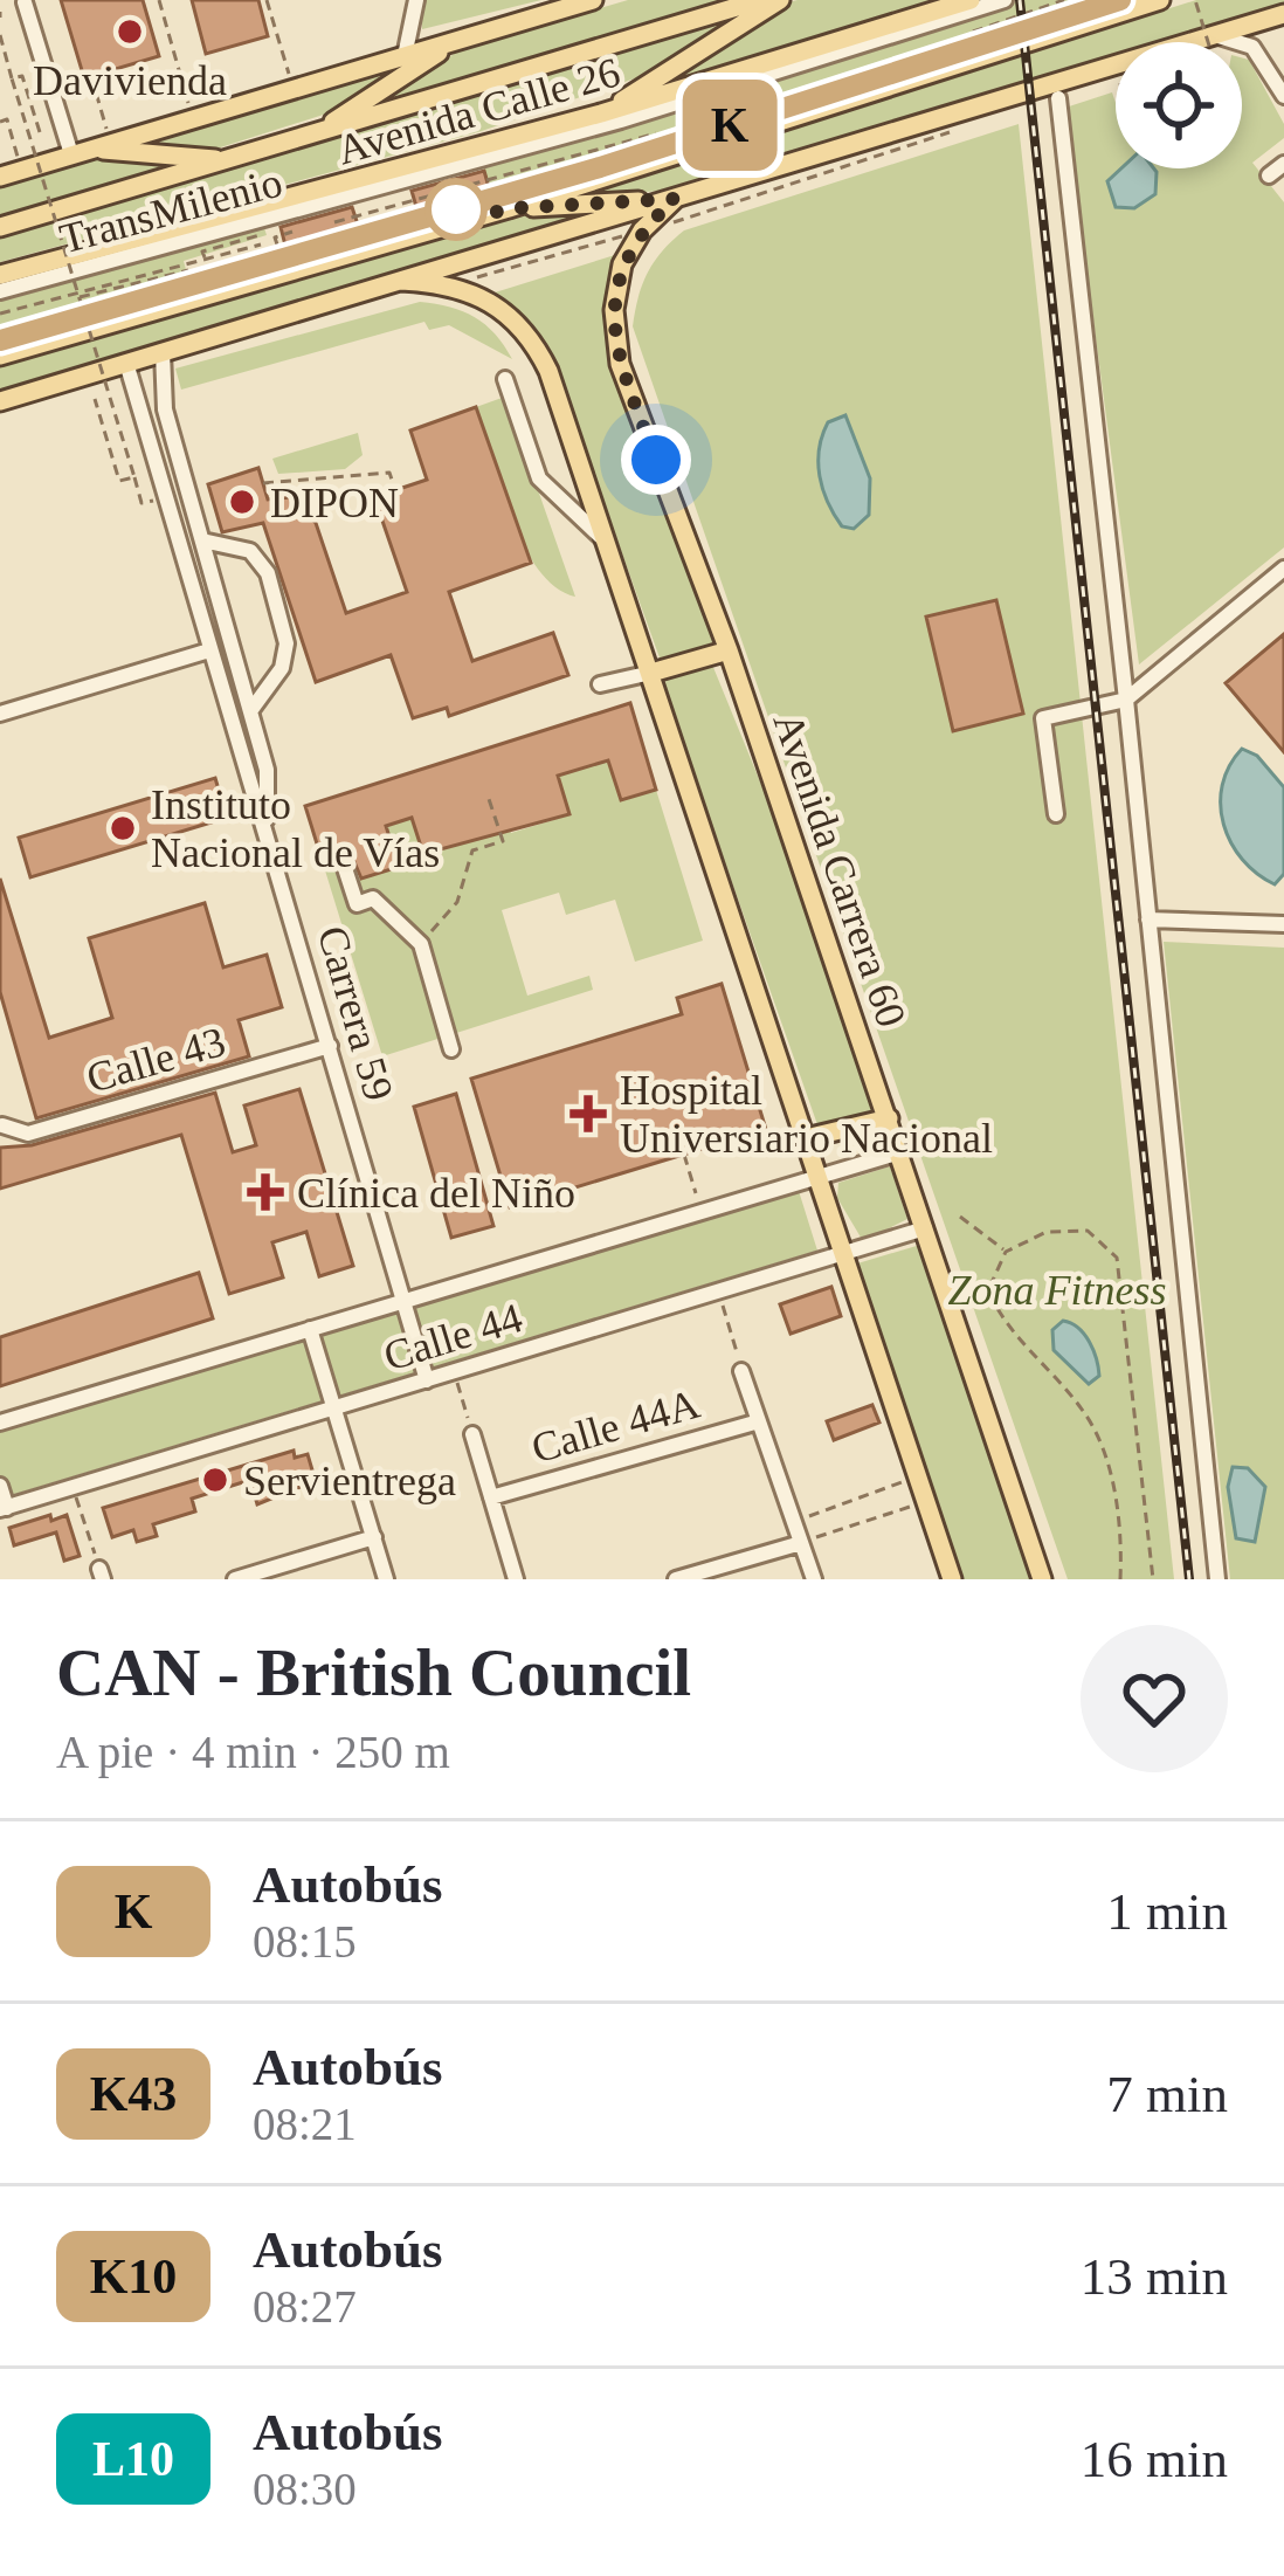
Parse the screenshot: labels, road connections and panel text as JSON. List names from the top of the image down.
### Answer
{
  "streets": {
    "main road": ["Avenida Calle 26", "Avenida Carrera 60"],
    "street": [
      "TransMilenio",
      "Carrera 59",
      "Calle 43",
      "Calle 44",
      "Calle 44A"
    ]
  },
  "crossings": [
    ["Avenida Carrera 60", "Calle 44"],
    ["Carrera 59", "Calle 43"],
    ["Carrera 59", "Calle 44"]
  ],
  "parks": ["Zona Fitness"],
  "places": {
    "other": [
      "Davivienda",
      "DIPON",
      "Instituto Nacional de Vías",
      "Servientrega"
    ],
    "health": ["Hospital Universiario Nacional", "Clínica del Niño"]
  },
  "lines": ["bus line K"],
  "page": {
    "on_map": "K",
    "heading": ["CAN - British Council", "A pie · 4 min · 250 m"],
    "list": [
      {
        "mark": "K",
        "name": "Autobús",
        "note": "08:15",
        "value": "1 min"
      },
      {
        "mark": "K43",
        "name": "Autobús",
        "note": "08:21",
        "value": "7 min"
      },
      {
        "mark": "K10",
        "name": "Autobús",
        "note": "08:27",
        "value": "13 min"
      },
      {
        "mark": "L10",
        "name": "Autobús",
        "note": "08:30",
        "value": "16 min"
      }
    ]
  }
}
